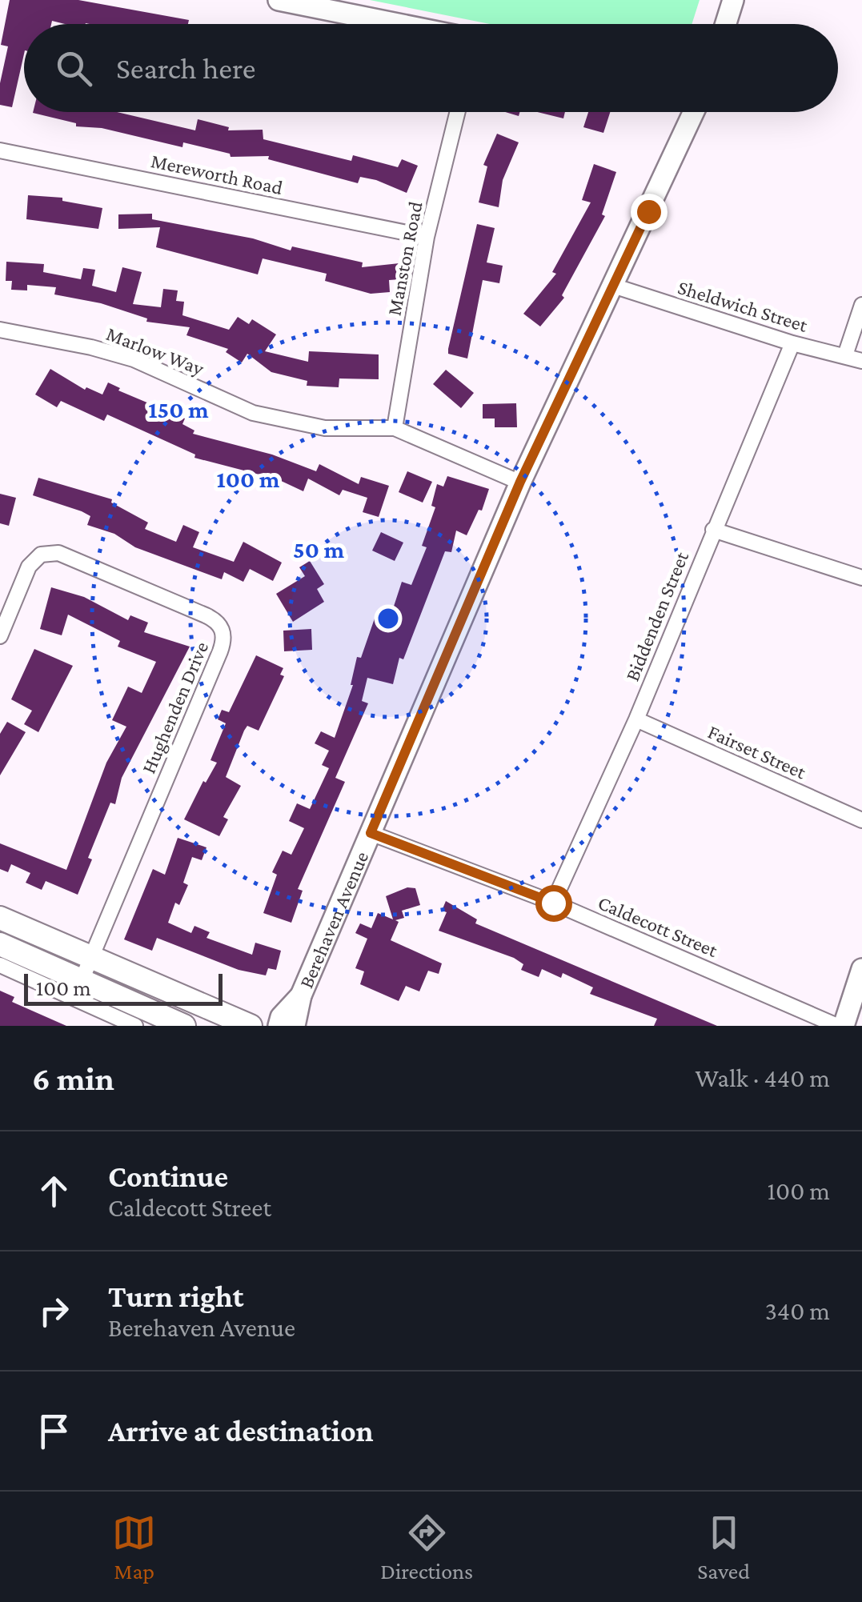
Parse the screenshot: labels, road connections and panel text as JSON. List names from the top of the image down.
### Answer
{
  "streets": {
    "street": [
      "Mereworth Road",
      "Manston Road",
      "Sheldwich Street",
      "Marlow Way",
      "Biddenden Street",
      "Hughenden Drive",
      "Fairset Street",
      "Berehaven Avenue",
      "Caldecott Street"
    ]
  },
  "crossings": [
    ["Mereworth Road", "Manston Road"],
    ["Manston Road", "Marlow Way"],
    ["Sheldwich Street", "Biddenden Street"],
    ["Sheldwich Street", "Berehaven Avenue"],
    ["Marlow Way", "Berehaven Avenue"],
    ["Biddenden Street", "Fairset Street"],
    ["Biddenden Street", "Caldecott Street"],
    ["Berehaven Avenue", "Caldecott Street"]
  ],
  "scale_bar": "100 m",
  "page": {
    "search": "Search here",
    "scale": "100 m",
    "heading": ["6 min", "Walk · 440 m"],
    "list": [
      ["Continue", "Caldecott Street", "100 m"],
      ["Turn right", "Berehaven Avenue", "340 m"],
      "Arrive at destination"
    ],
    "nav": ["Map", "Directions", "Saved"]
  },
  "rings": ["150 m", "100 m", "50 m"]
}
